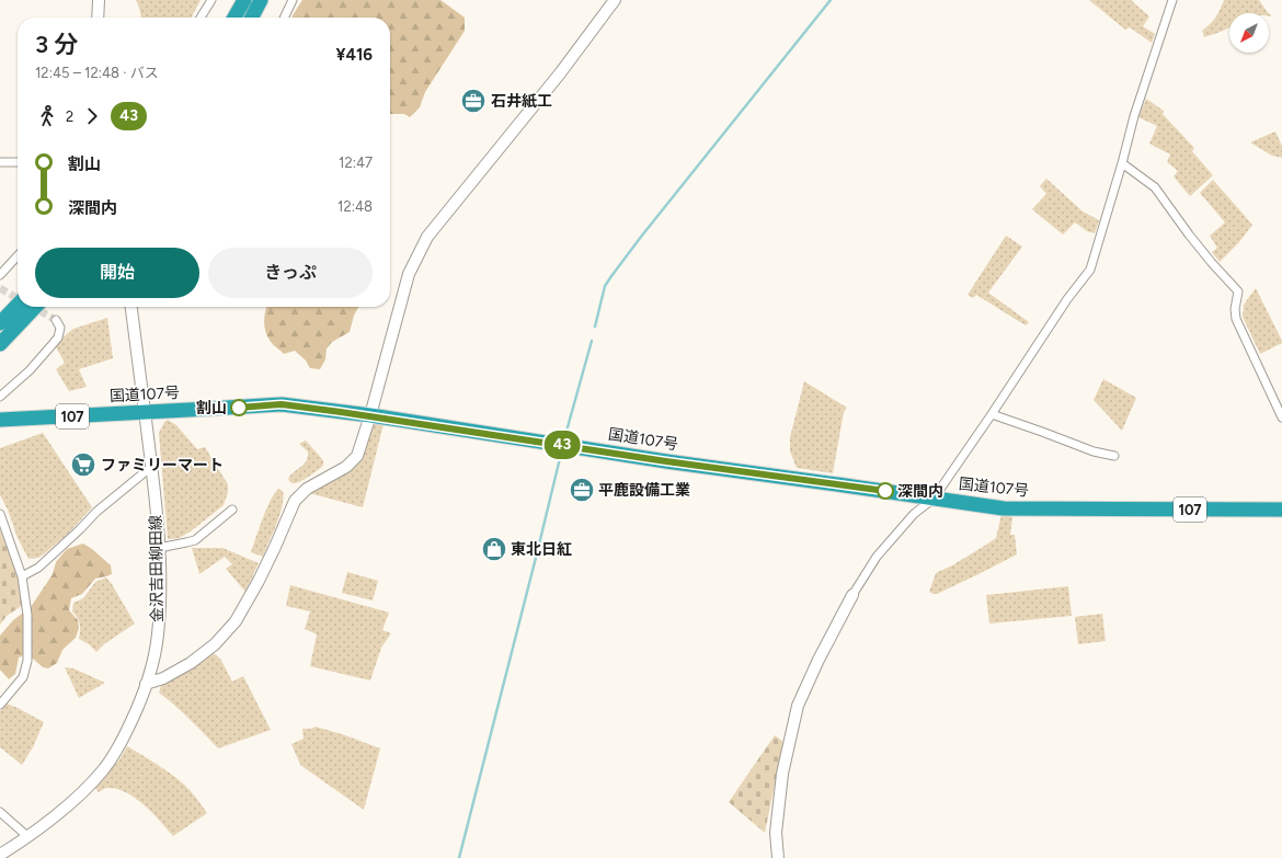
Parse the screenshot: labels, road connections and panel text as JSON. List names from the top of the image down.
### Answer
{
  "streets": {
    "highway": ["国道107号", "107"],
    "street": ["金沢吉田柳田線"]
  },
  "crossings": [
    ["国道107号", "金沢吉田柳田線"]
  ],
  "places": {
    "office": ["石井紙工", "平鹿設備工業"],
    "other": ["割山", "深間内"],
    "supermarket": ["ファミリーマート"],
    "shop": ["東北日紅"]
  },
  "lines": ["bus line 43"],
  "north": "bottom left",
  "page": {
    "on_map": "43",
    "heading": ["3 分", "12:45 – 12:48 · バス", "¥416"],
    "legs": ["2", "43"],
    "list": [
      {
        "name": "割山",
        "value": "12:47"
      },
      {
        "name": "深間内",
        "value": "12:48"
      }
    ],
    "buttons": ["開始", "きっぷ"]
  }
}
